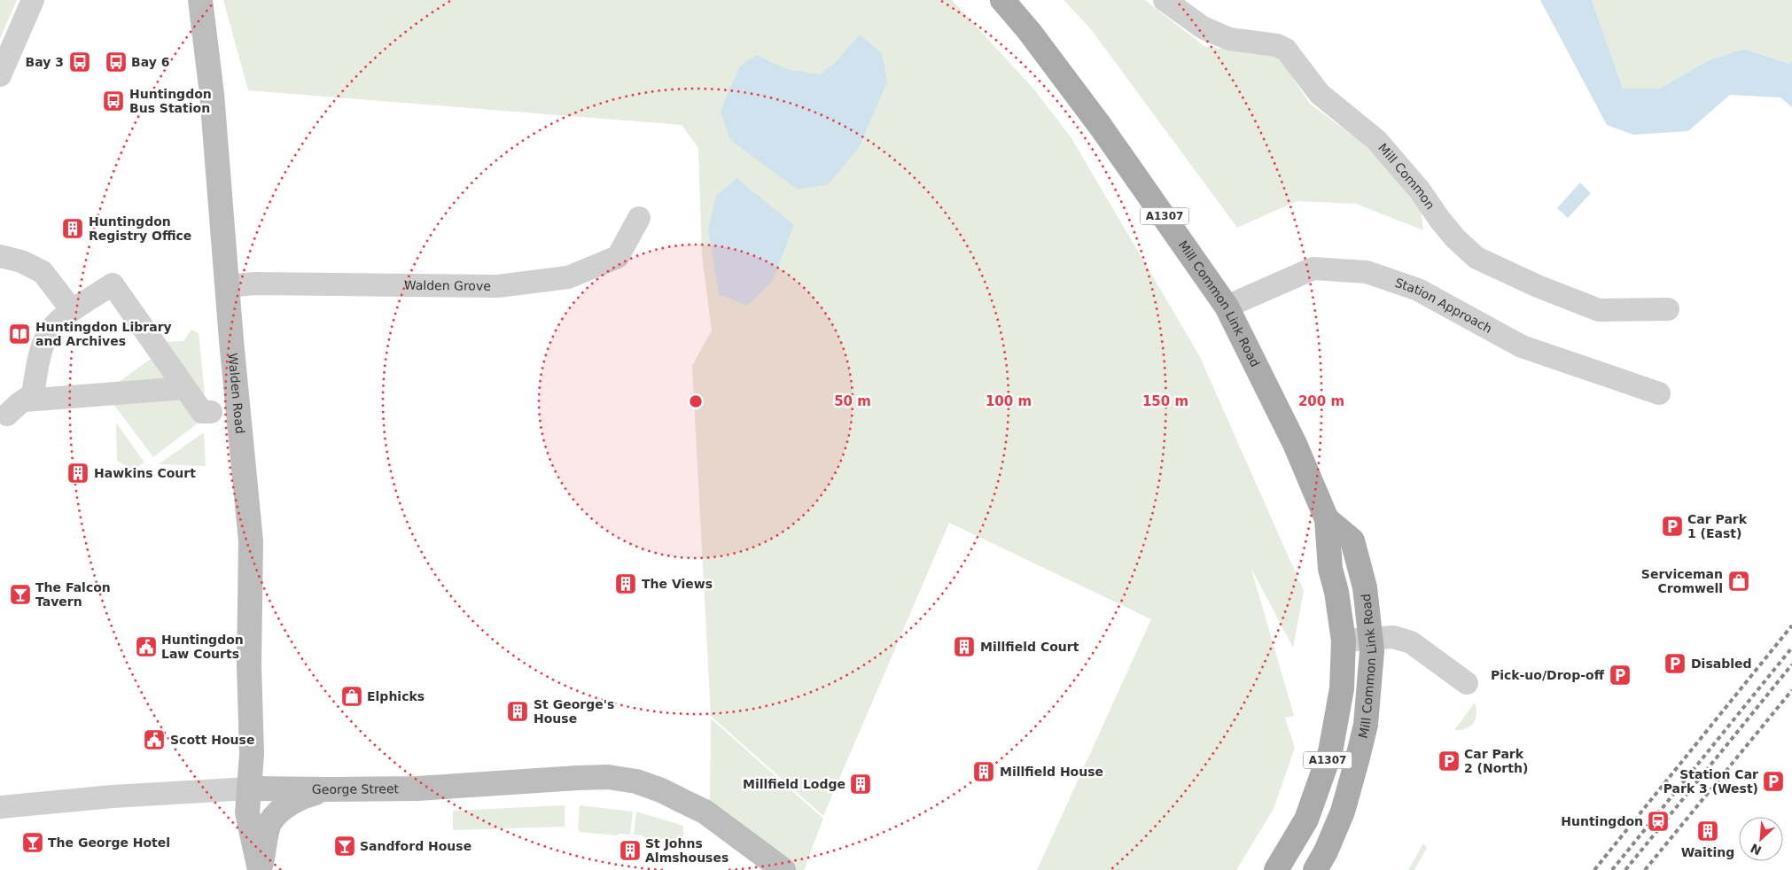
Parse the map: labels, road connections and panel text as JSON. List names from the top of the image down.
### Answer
{
  "streets": {
    "main road": [
      "A1307",
      "Mill Common Link Road",
      "Walden Road",
      "George Street"
    ],
    "street": ["Mill Common", "Walden Grove", "Station Approach"]
  },
  "crossings": [
    ["Walden Grove", "Walden Road"],
    ["Mill Common Link Road", "Station Approach"],
    ["Walden Road", "George Street"]
  ],
  "places": {
    "bus stop": ["Bay 3", "Bay 6", "Huntingdon Bus Station"],
    "building": [
      "Huntingdon Registry Office",
      "Hawkins Court",
      "The Views",
      "Millfield Court",
      "St George's House",
      "Millfield House",
      "Millfield Lodge",
      "Waiting",
      "St Johns Almshouses"
    ],
    "library": ["Huntingdon Library and Archives"],
    "parking": [
      "Car Park 1 (East)",
      "Disabled",
      "Pick-uo/Drop-off",
      "Car Park 2 (North)",
      "Station Car Park 3 (West)"
    ],
    "shop": ["Serviceman Cromwell", "Elphicks"],
    "bar": ["The Falcon Tavern", "The George Hotel", "Sandford House"],
    "public building": ["Huntingdon Law Courts", "Scott House"],
    "station": ["Huntingdon"]
  },
  "north": "bottom left",
  "rings": [
    "50 m",
    "100 m",
    "150 m",
    "200 m"
  ]
}
